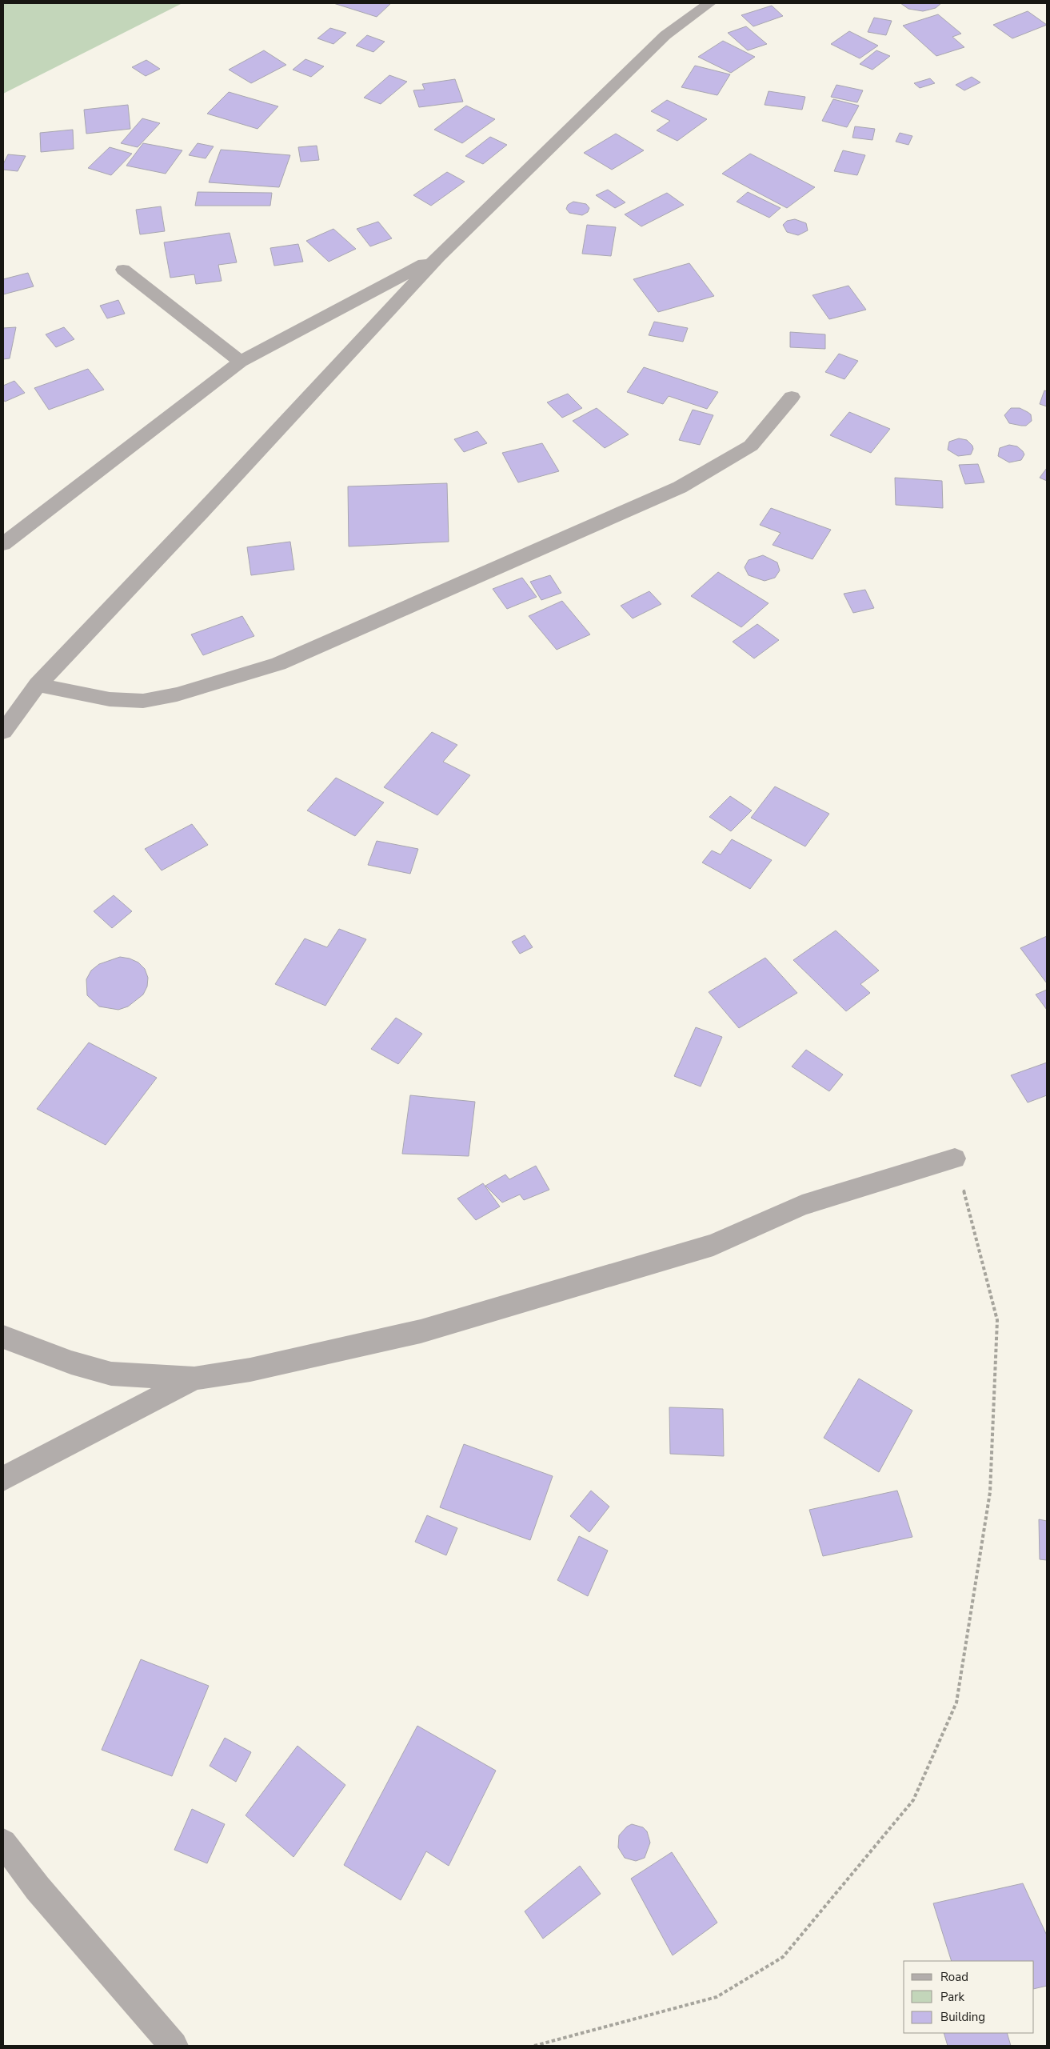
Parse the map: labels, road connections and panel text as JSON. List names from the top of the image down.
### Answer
{
  "legend": ["Road", "Park", "Building"]
}
